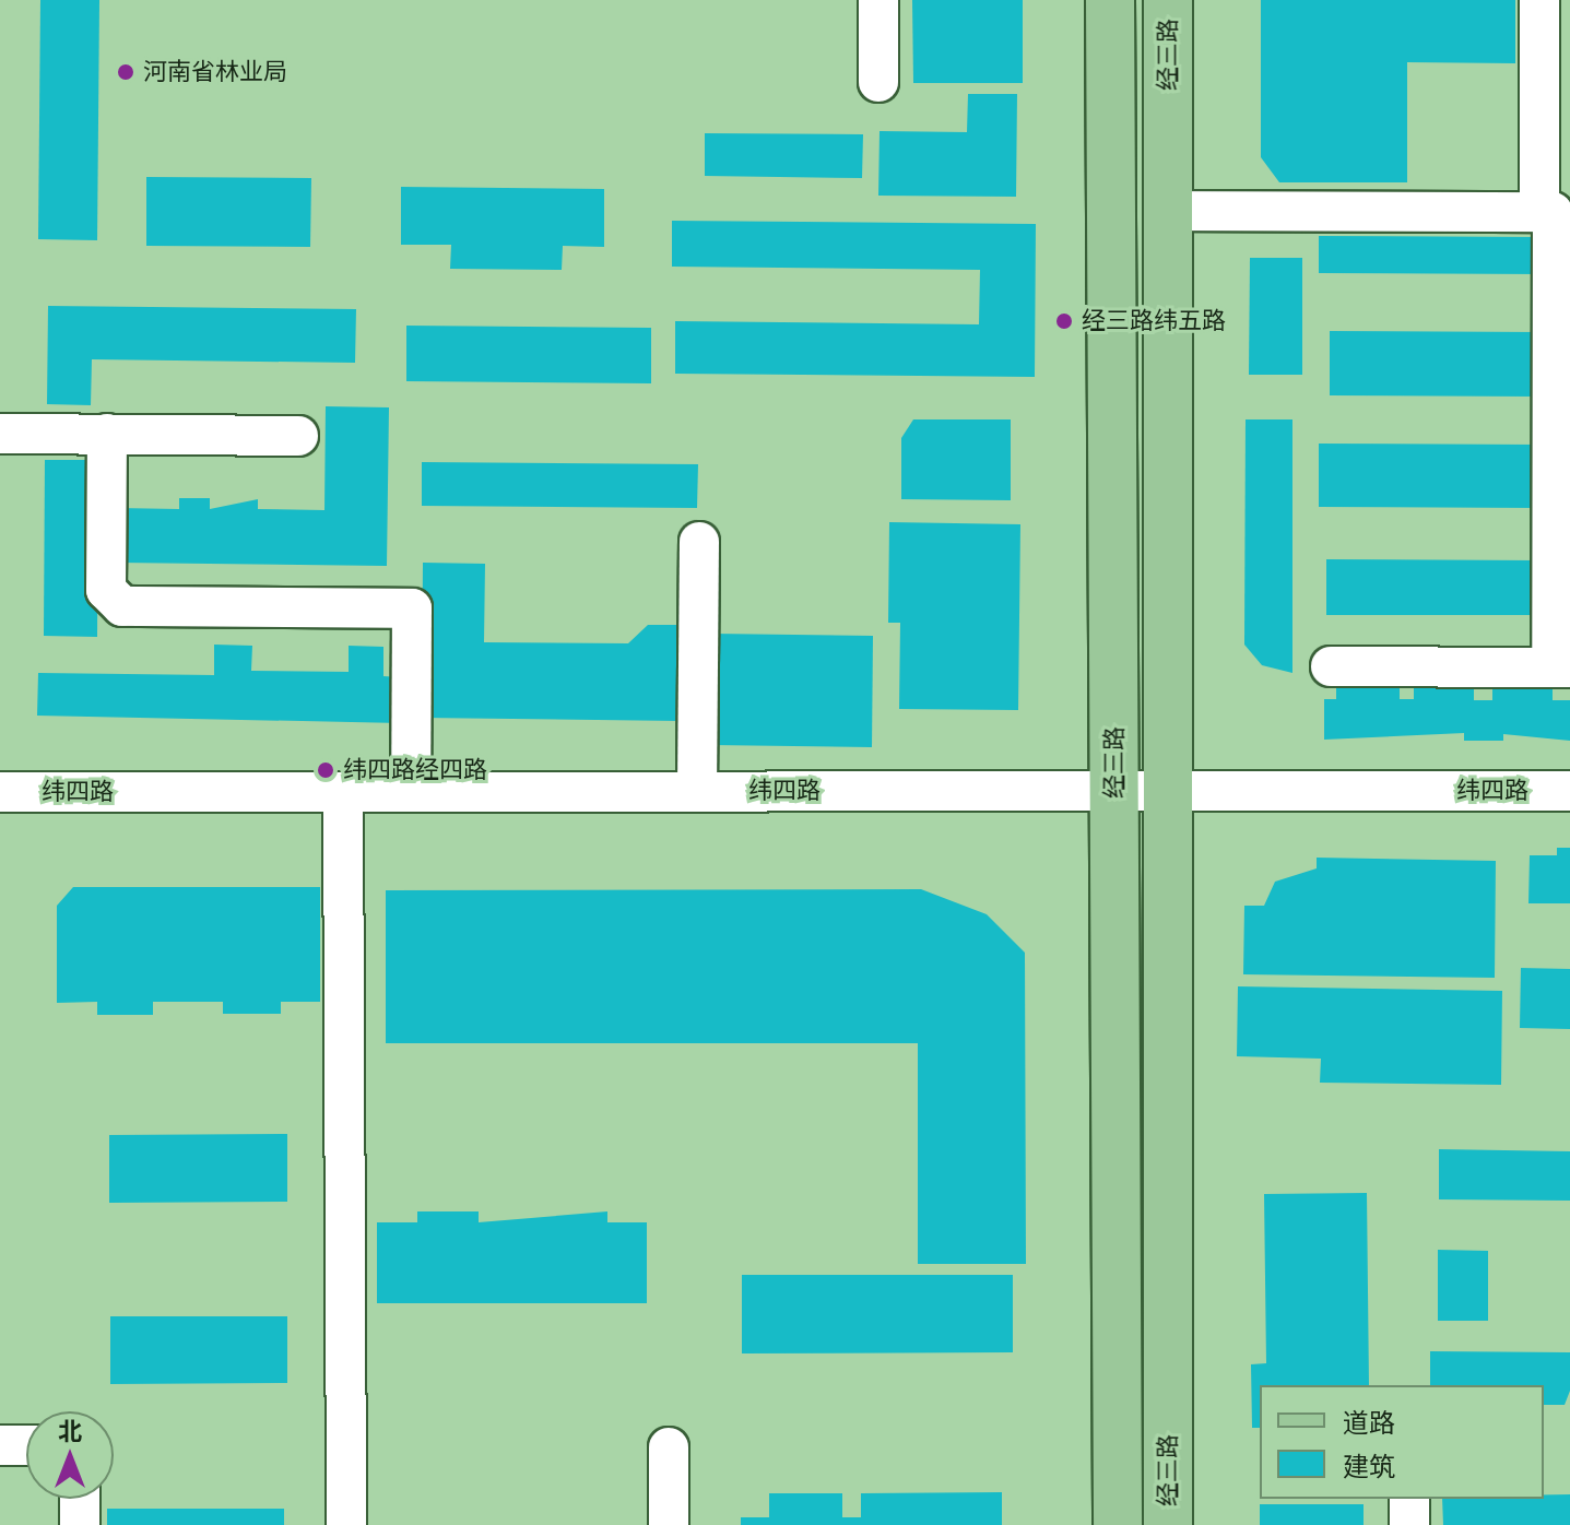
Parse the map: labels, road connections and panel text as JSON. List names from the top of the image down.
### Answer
{
  "streets": {
    "main road": ["经三路"],
    "street": ["纬四路"]
  },
  "crossings": [
    ["经三路", "纬四路"]
  ],
  "places": ["河南省林业局", "经三路纬五路", "纬四路经四路"],
  "legend": ["道路", "建筑"],
  "north": "top"
}
